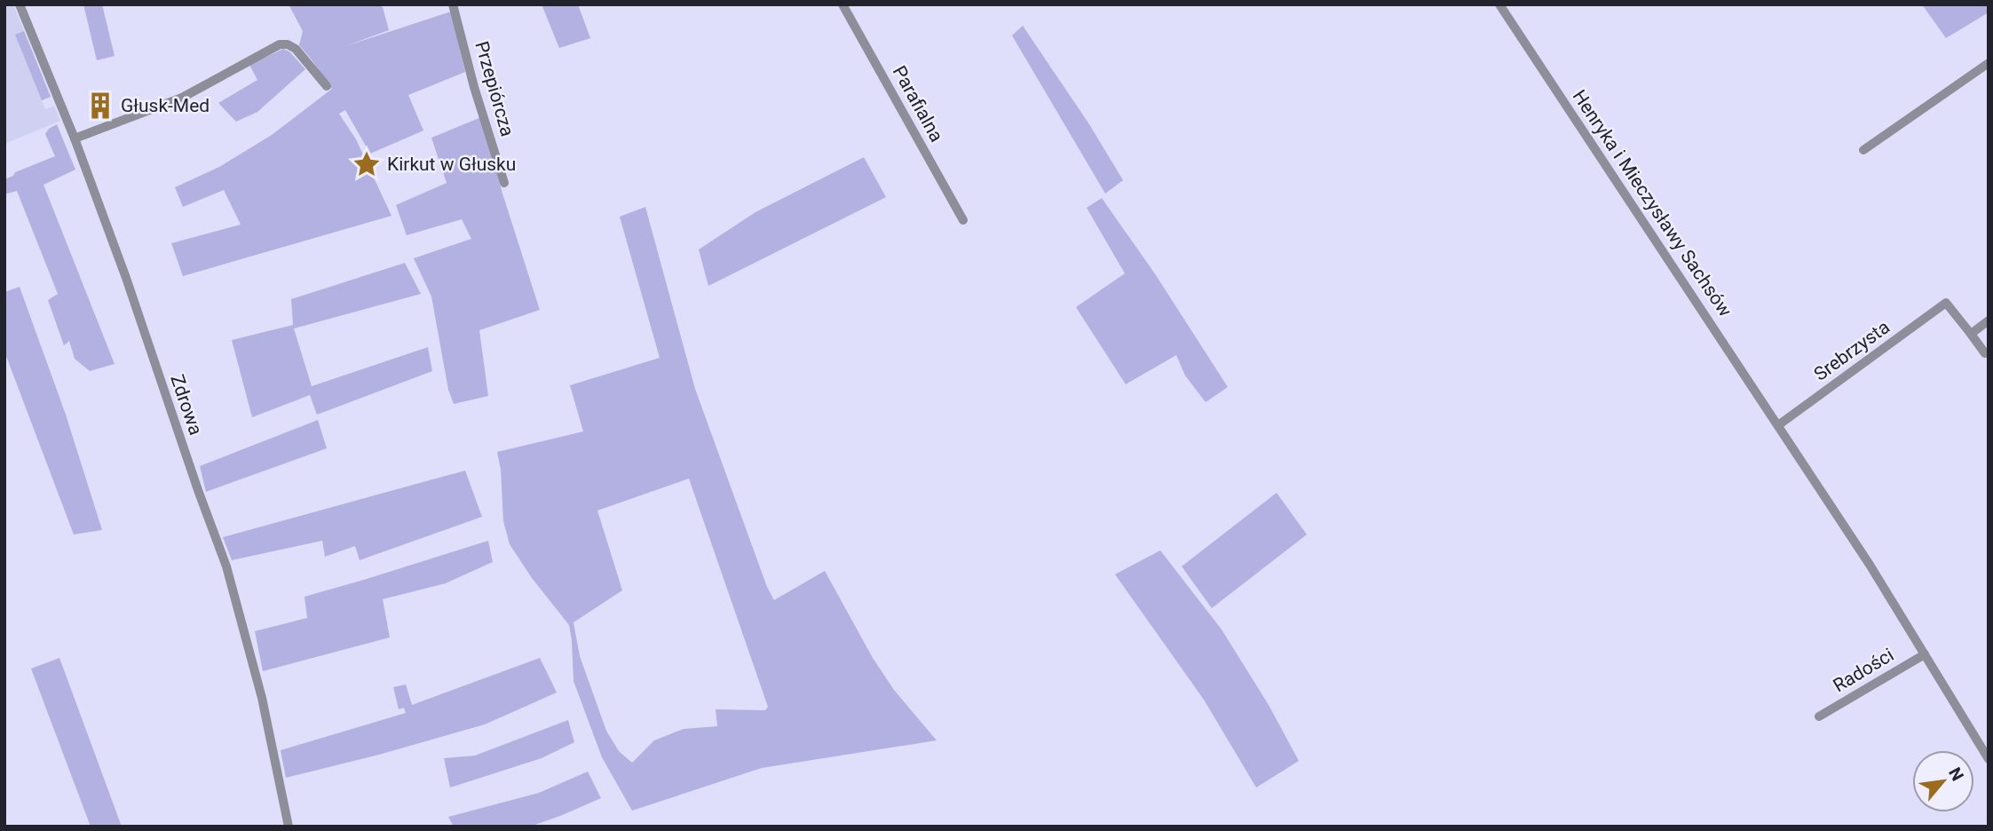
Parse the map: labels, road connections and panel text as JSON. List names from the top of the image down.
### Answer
{
  "streets": {
    "street": [
      "Przepiórcza",
      "Parafialna",
      "Henryka i Mieczysławy Sachsów",
      "Srebrzysta",
      "Zdrowa",
      "Radości"
    ]
  },
  "crossings": [
    ["Henryka i Mieczysławy Sachsów", "Srebrzysta"],
    ["Henryka i Mieczysławy Sachsów", "Radości"]
  ],
  "places": {
    "building": ["Głusk-Med"],
    "place": ["Kirkut w Głusku"]
  },
  "north": "top right"
}
